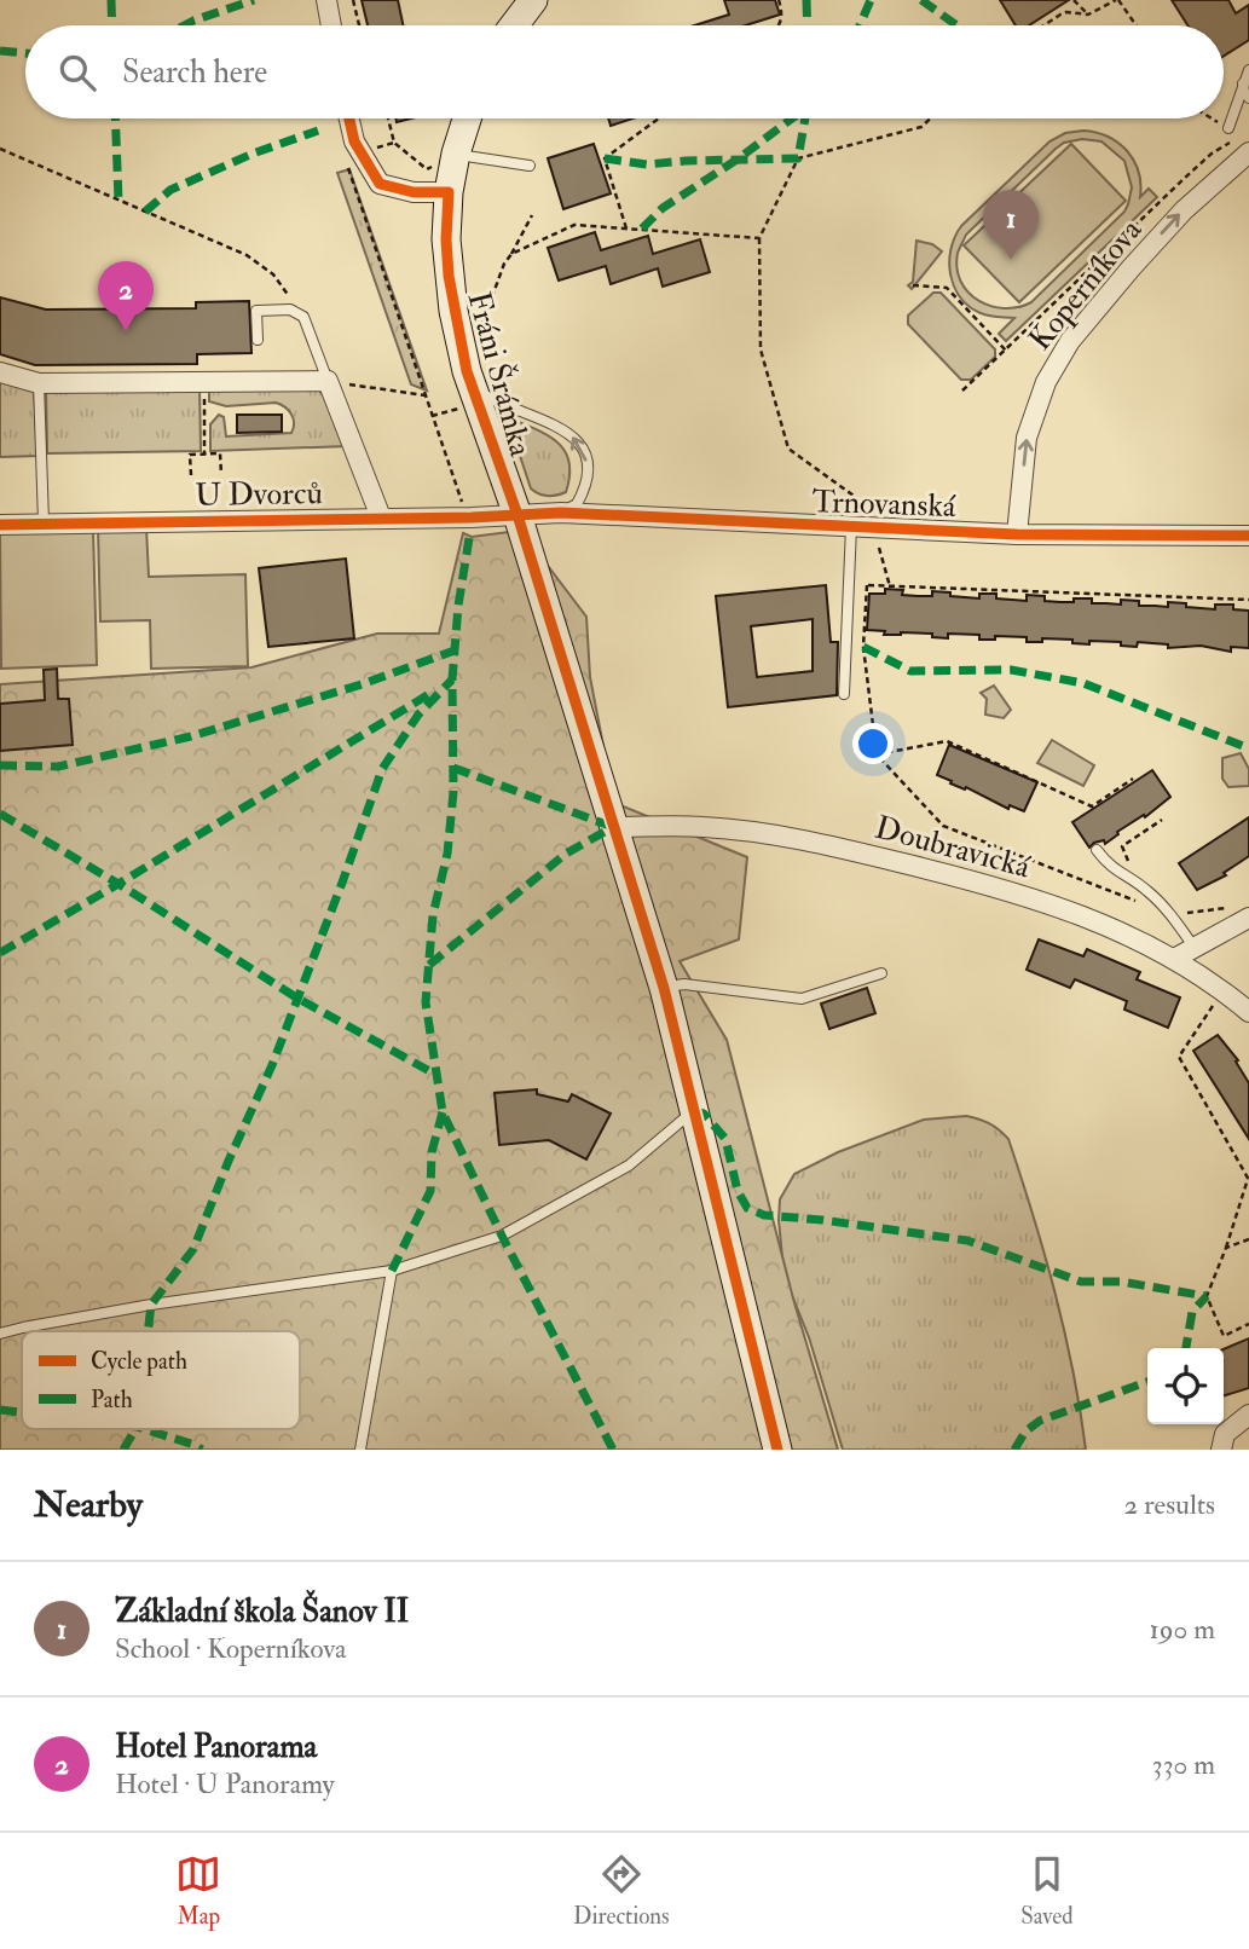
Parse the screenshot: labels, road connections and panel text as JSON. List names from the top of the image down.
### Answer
{
  "streets": {
    "street": [
      "Koperníkova",
      "Fráni Šrámka",
      "U Dvorců",
      "Trnovanská",
      "Doubravická"
    ]
  },
  "crossings": [
    ["Koperníkova", "Trnovanská"],
    ["Fráni Šrámka", "U Dvorců"],
    ["Fráni Šrámka", "Trnovanská"],
    ["Fráni Šrámka", "Doubravická"],
    ["U Dvorců", "Trnovanská"]
  ],
  "one_way": ["Koperníkova"],
  "legend": ["Cycle path", "Path"],
  "page": {
    "search": "Search here",
    "pins": ["1", "2"],
    "heading": ["Nearby", "2 results"],
    "list": [
      {
        "mark": "1",
        "name": "Základní škola Šanov II",
        "note": "School · Koperníkova",
        "value": "190 m"
      },
      {
        "mark": "2",
        "name": "Hotel Panorama",
        "note": "Hotel · U Panoramy",
        "value": "330 m"
      }
    ],
    "nav": ["Map", "Directions", "Saved"]
  }
}
